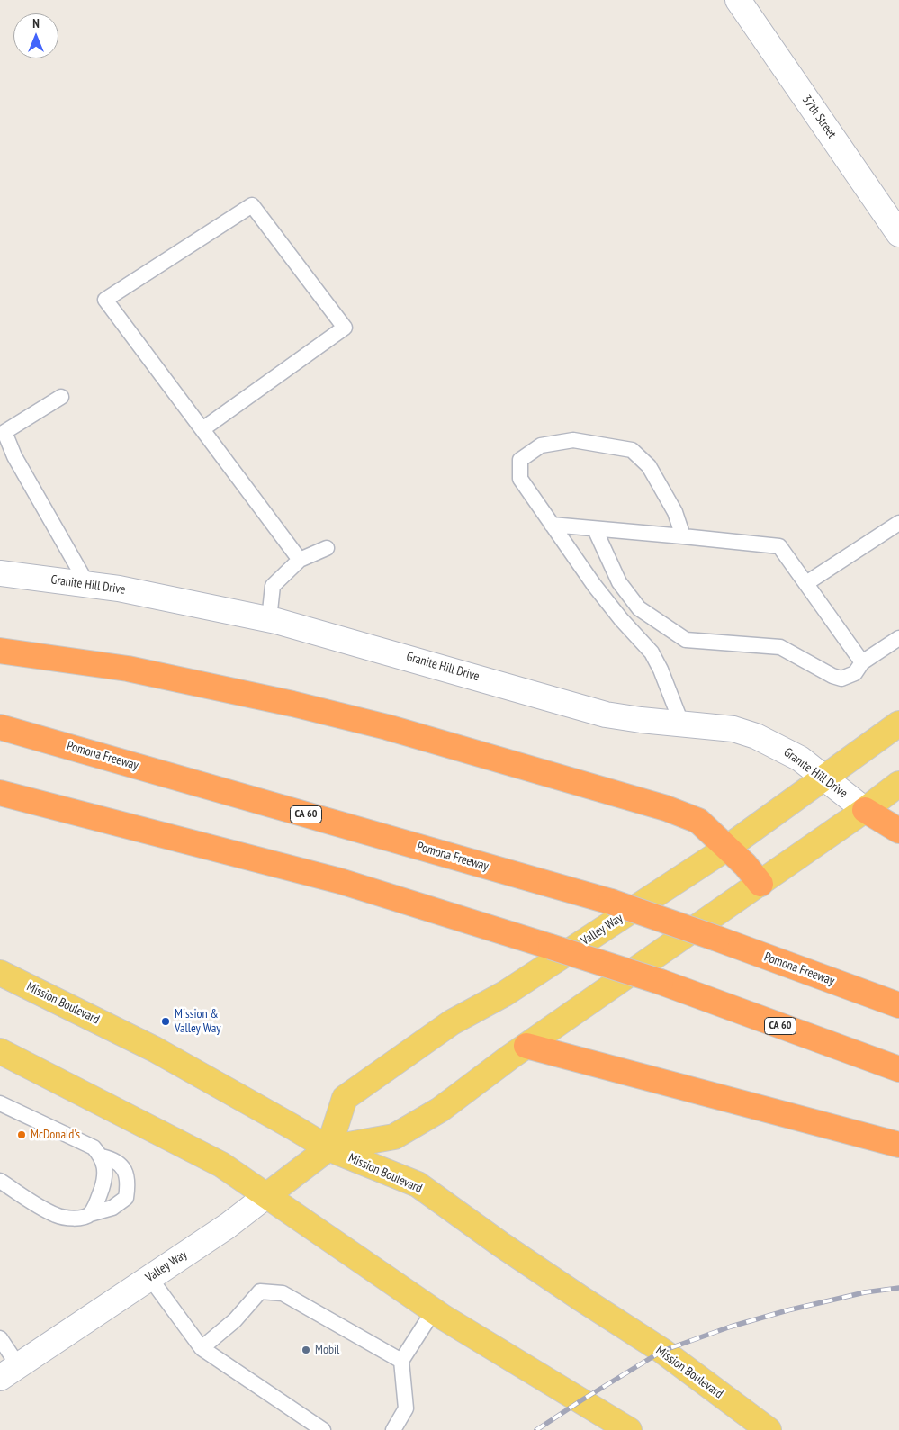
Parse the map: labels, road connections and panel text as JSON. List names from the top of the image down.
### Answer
{
  "streets": {
    "highway": ["Pomona Freeway", "CA 60"],
    "main road": ["Valley Way", "Mission Boulevard"],
    "street": ["37th Street", "Granite Hill Drive"]
  },
  "crossings": [
    ["Granite Hill Drive", "Valley Way"],
    ["Valley Way", "Mission Boulevard"]
  ],
  "places": ["Mission & Valley Way", "McDonald's", "Mobil"],
  "north": "top"
}
